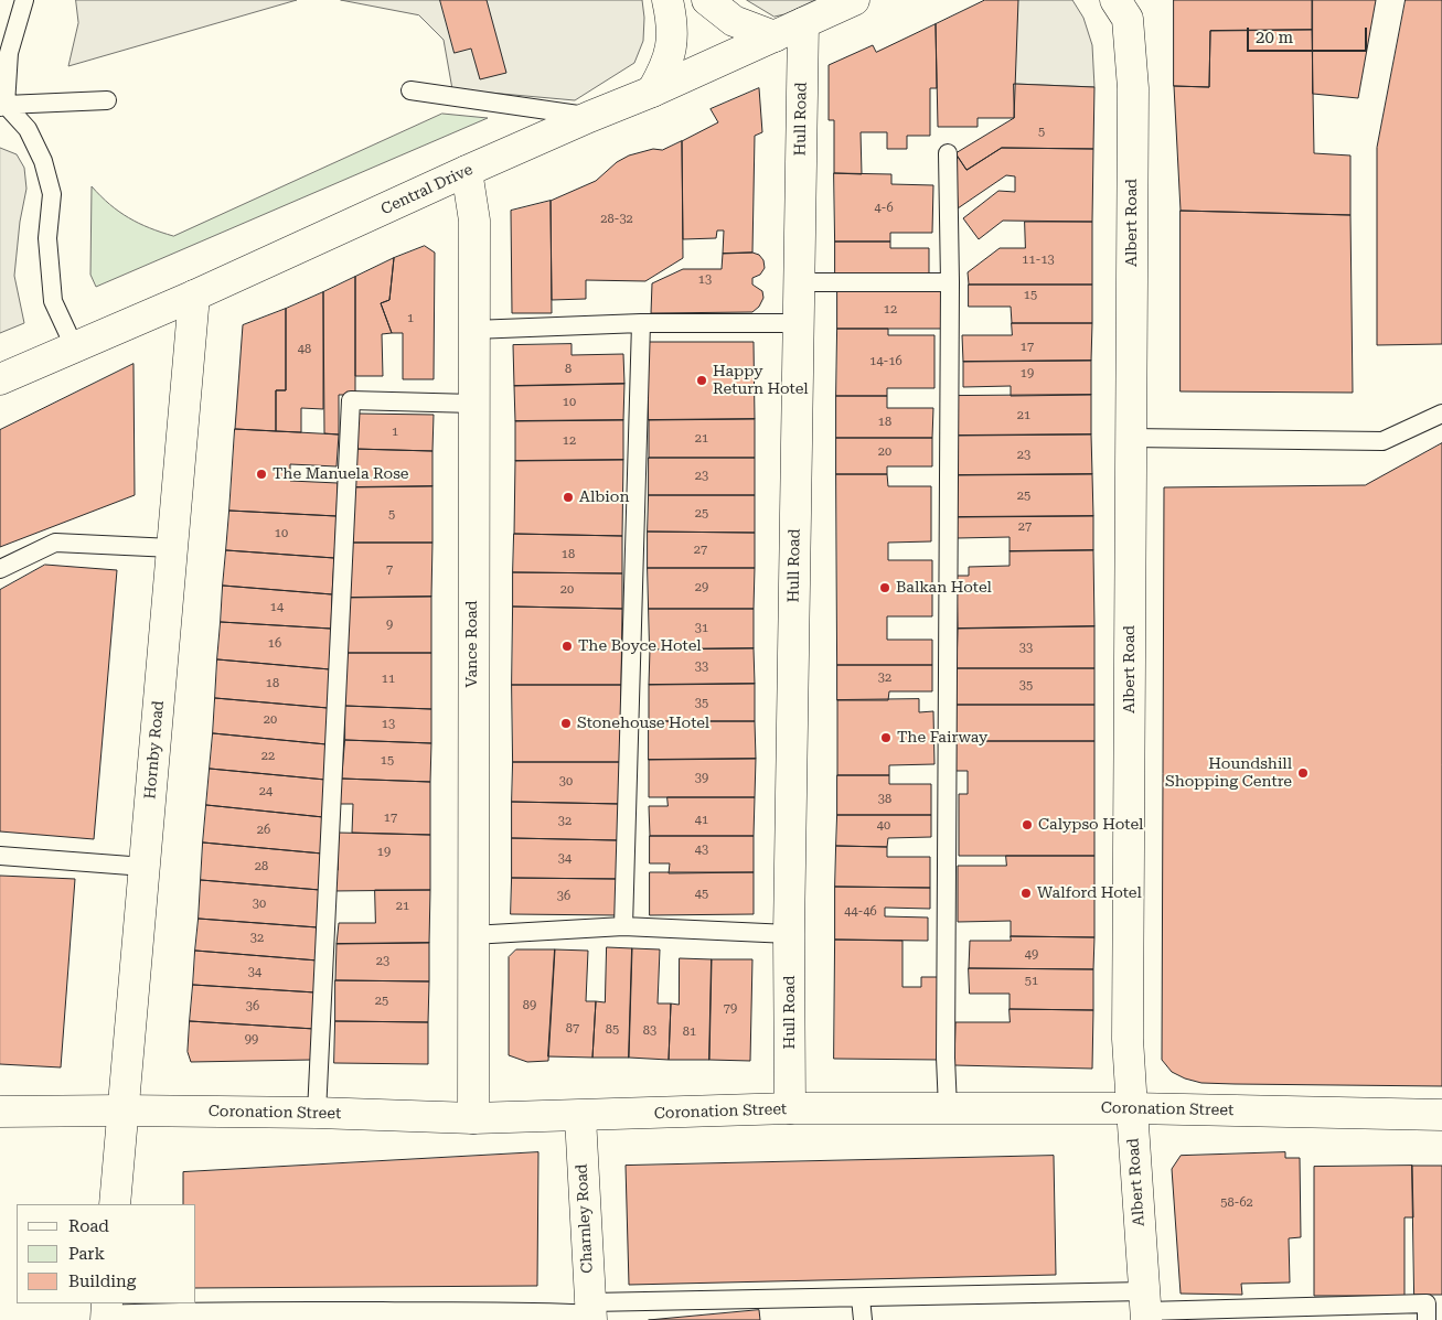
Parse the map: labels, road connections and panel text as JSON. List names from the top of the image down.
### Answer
{
  "streets": {
    "main road": [
      "Hull Road",
      "Central Drive",
      "Albert Road",
      "Vance Road",
      "Hornby Road",
      "Coronation Street",
      "Charnley Road"
    ]
  },
  "crossings": [
    ["Hull Road", "Central Drive"],
    ["Hull Road", "Coronation Street"],
    ["Central Drive", "Vance Road"],
    ["Central Drive", "Hornby Road"],
    ["Albert Road", "Coronation Street"],
    ["Vance Road", "Coronation Street"],
    ["Hornby Road", "Coronation Street"],
    ["Coronation Street", "Charnley Road"]
  ],
  "places": [
    "Happy Return Hotel",
    "The Manuela Rose",
    "Albion",
    "Balkan Hotel",
    "The Boyce Hotel",
    "Stonehouse Hotel",
    "The Fairway",
    "Houndshill Shopping Centre",
    "Calypso Hotel",
    "Walford Hotel"
  ],
  "house_numbers": [
    "5",
    "4-6",
    "28-32",
    "11-13",
    "13",
    "15",
    "12",
    "1",
    "17",
    "48",
    "14-16",
    "8",
    "19",
    "10",
    "21",
    "18",
    "1",
    "21",
    "12",
    "20",
    "23",
    "23",
    "25",
    "25",
    "5",
    "27",
    "10",
    "27",
    "18",
    "7",
    "29",
    "20",
    "14",
    "9",
    "31",
    "16",
    "33",
    "33",
    "32",
    "11",
    "18",
    "35",
    "35",
    "20",
    "13",
    "22",
    "15",
    "39",
    "30",
    "24",
    "38",
    "17",
    "41",
    "32",
    "40",
    "26",
    "43",
    "19",
    "34",
    "28",
    "45",
    "36",
    "30",
    "21",
    "44-46",
    "32",
    "49",
    "23",
    "34",
    "51",
    "25",
    "89",
    "36",
    "79",
    "87",
    "85",
    "83",
    "81",
    "99",
    "58-62"
  ],
  "legend": ["Road", "Park", "Building"],
  "scale_bar": "20 m"
}
